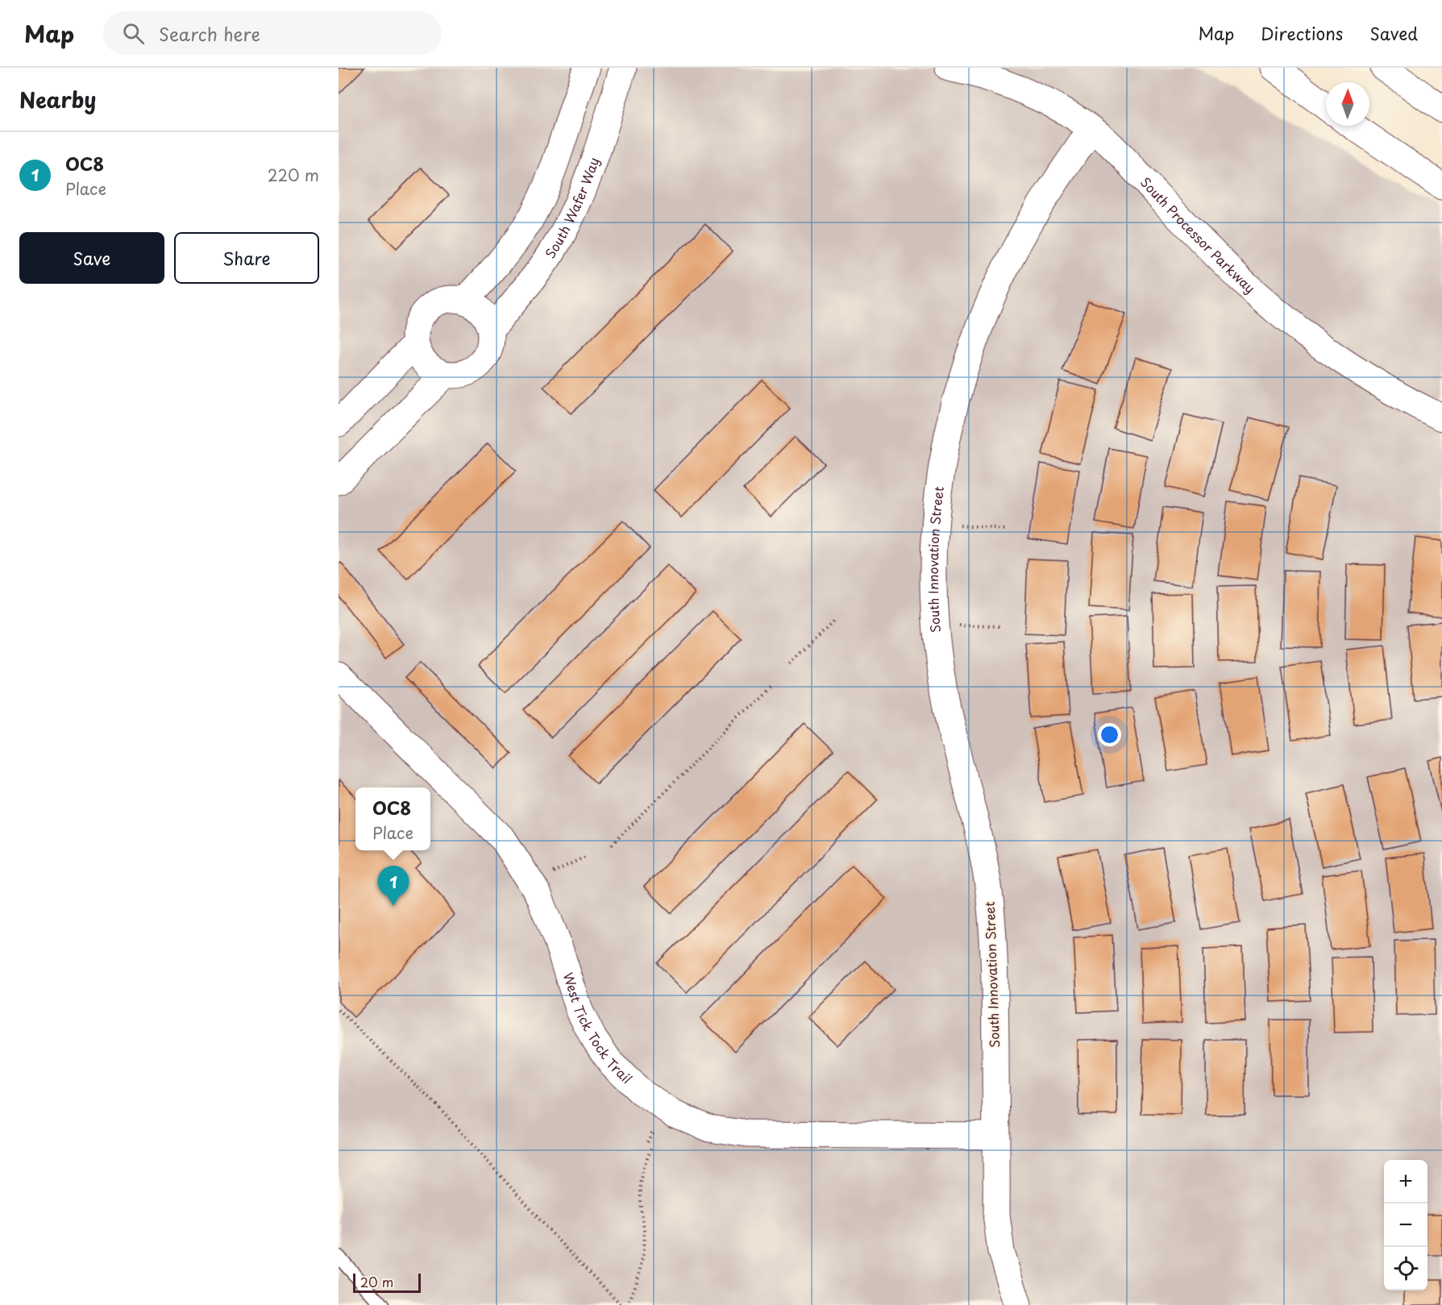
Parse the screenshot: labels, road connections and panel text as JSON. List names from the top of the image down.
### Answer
{
  "streets": {
    "street": [
      "South Wafer Way",
      "South Processor Parkway",
      "South Innovation Street",
      "West Tick Tock Trail"
    ]
  },
  "crossings": [
    ["South Processor Parkway", "South Innovation Street"],
    ["South Innovation Street", "West Tick Tock Trail"]
  ],
  "scale_bar": "20 m",
  "north": "top",
  "page": {
    "header": "Map",
    "search": "Search here",
    "nav": ["Map", "Directions", "Saved"],
    "heading": "Nearby",
    "list": [
      {
        "mark": "1",
        "name": "OC8",
        "note": "Place",
        "value": "220 m"
      }
    ],
    "buttons": ["Save", "Share"],
    "popup": ["OC8", "Place"],
    "pins": "1",
    "map_buttons": ["+", "−"],
    "scale": "20 m"
  }
}
